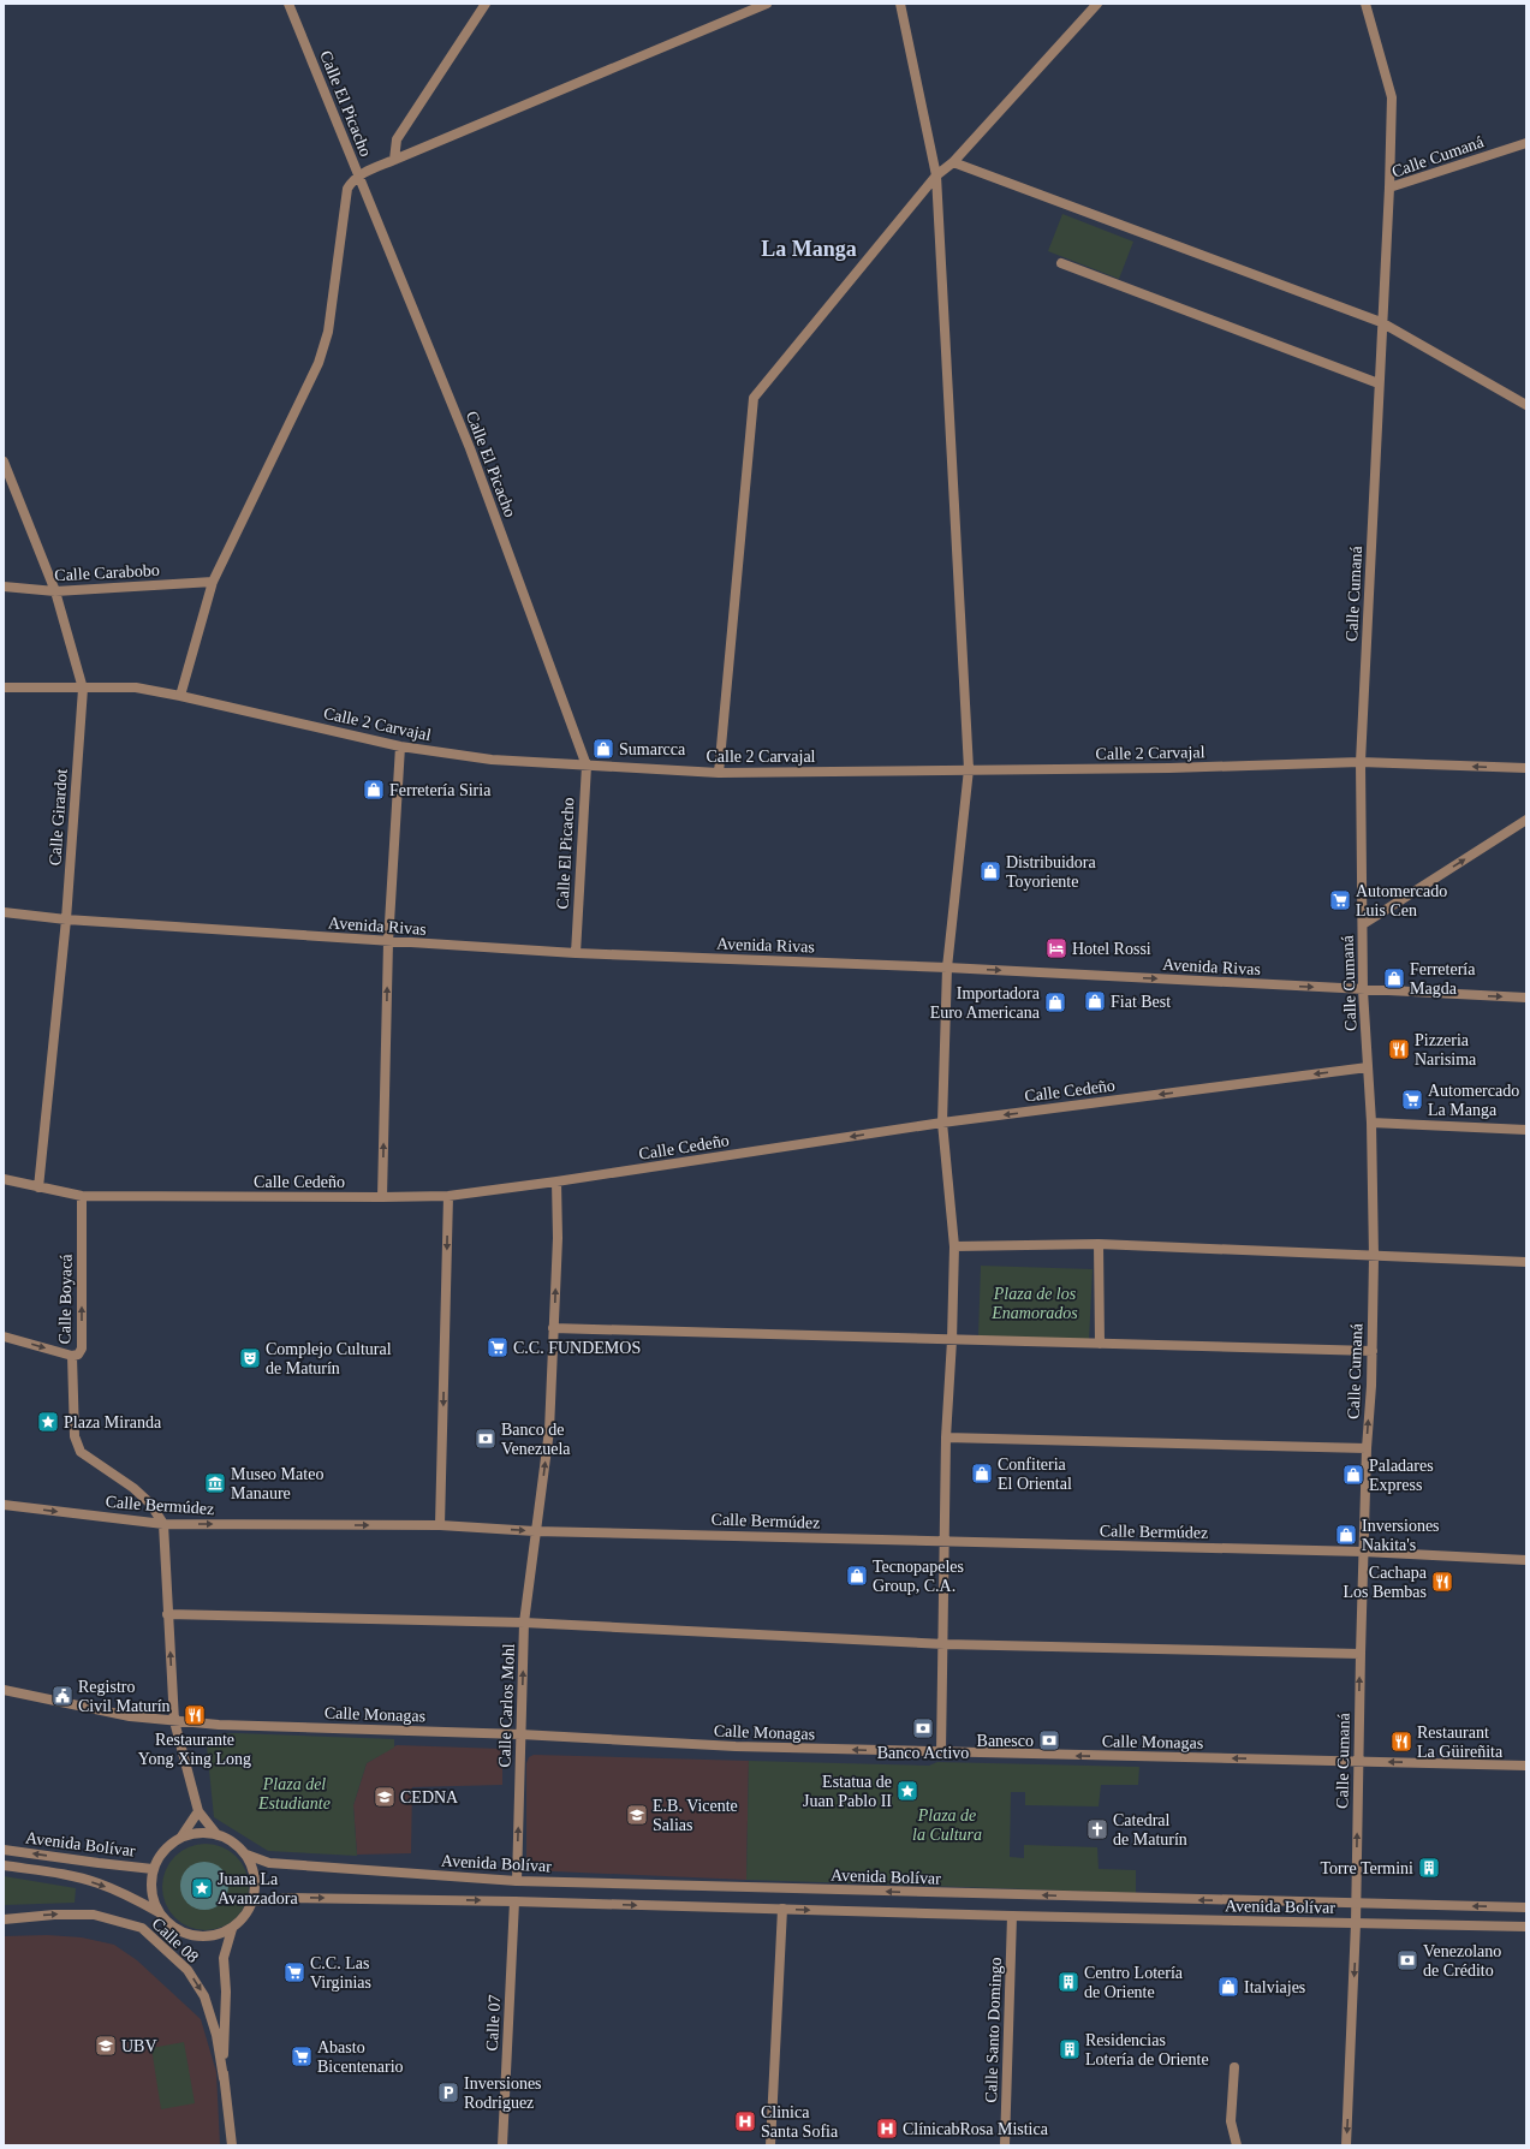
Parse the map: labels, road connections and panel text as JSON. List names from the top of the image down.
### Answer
{
  "streets": {
    "street": [
      "Calle El Picacho",
      "Calle Cumaná",
      "Calle Carabobo",
      "Calle 2 Carvajal",
      "Calle Girardot",
      "Avenida Rivas",
      "Calle Cedeño",
      "Calle Boyacá",
      "Calle Bermúdez",
      "Calle Carlos Mohl",
      "Calle Monagas",
      "Avenida Bolívar",
      "Calle 08",
      "Calle 07",
      "Calle Santo Domingo"
    ]
  },
  "crossings": [
    ["Calle El Picacho", "Calle 2 Carvajal"],
    ["Calle El Picacho", "Avenida Rivas"],
    ["Calle Cumaná", "Calle 2 Carvajal"],
    ["Calle Cumaná", "Avenida Rivas"],
    ["Calle Cumaná", "Calle Cedeño"],
    ["Calle Cumaná", "Calle Bermúdez"],
    ["Calle Cumaná", "Calle Monagas"],
    ["Calle Cumaná", "Avenida Bolívar"],
    ["Calle Carabobo", "Calle Girardot"],
    ["Calle 2 Carvajal", "Calle Girardot"],
    ["Calle Girardot", "Avenida Rivas"],
    ["Calle Girardot", "Calle Cedeño"],
    ["Calle Cedeño", "Calle Boyacá"],
    ["Calle Cedeño", "Calle Carlos Mohl"],
    ["Calle Bermúdez", "Calle Carlos Mohl"],
    ["Calle Carlos Mohl", "Calle Monagas"],
    ["Calle Carlos Mohl", "Avenida Bolívar"],
    ["Avenida Bolívar", "Calle 07"],
    ["Avenida Bolívar", "Calle Santo Domingo"]
  ],
  "one_way": [
    "Avenida Rivas",
    "Calle Cedeño",
    "Calle Carlos Mohl",
    "Calle Monagas",
    "Calle 08"
  ],
  "districts": ["La Manga"],
  "parks": ["Plaza de los Enamorados", "Plaza del Estudiante", "Plaza de la Cultura"],
  "places": {
    "shop": [
      "Sumarcca",
      "Ferretería Siria",
      "Distribuidora Toyoriente",
      "Ferretería Magda",
      "Fiat Best",
      "Importadora Euro Americana",
      "Confiteria El Oriental",
      "Paladares Express",
      "Inversiones Nakita's",
      "Tecnopapeles Group, C.A.",
      "Italviajes"
    ],
    "supermarket": [
      "Automercado Luis Cen",
      "Automercado La Manga",
      "C.C. FUNDEMOS",
      "C.C. Las Virginias",
      "Abasto Bicentenario"
    ],
    "hotel": ["Hotel Rossi"],
    "restaurant": [
      "Pizzeria Narisima",
      "Cachapa Los Bembas",
      "Restaurante Yong Xing Long",
      "Restaurant La Güireñita"
    ],
    "theatre": ["Complejo Cultural de Maturín"],
    "place": ["Plaza Miranda", "Estatua de Juan Pablo II", "Juana La Avanzadora"],
    "bank": [
      "Banco de Venezuela",
      "Banco Activo",
      "Banesco",
      "Venezolano de Crédito"
    ],
    "museum": ["Museo Mateo Manaure"],
    "public building": ["Registro Civil Maturín"],
    "school or university": ["CEDNA", "E.B. Vicente Salias", "UBV"],
    "church": ["Catedral de Maturín"],
    "building": ["Torre Termini", "Centro Lotería de Oriente", "Residencias Lotería de Oriente"],
    "parking": ["Inversiones Rodriguez"],
    "hospital": ["Clinica Santa Sofia", "ClínicabRosa Mistica"]
  }
}
